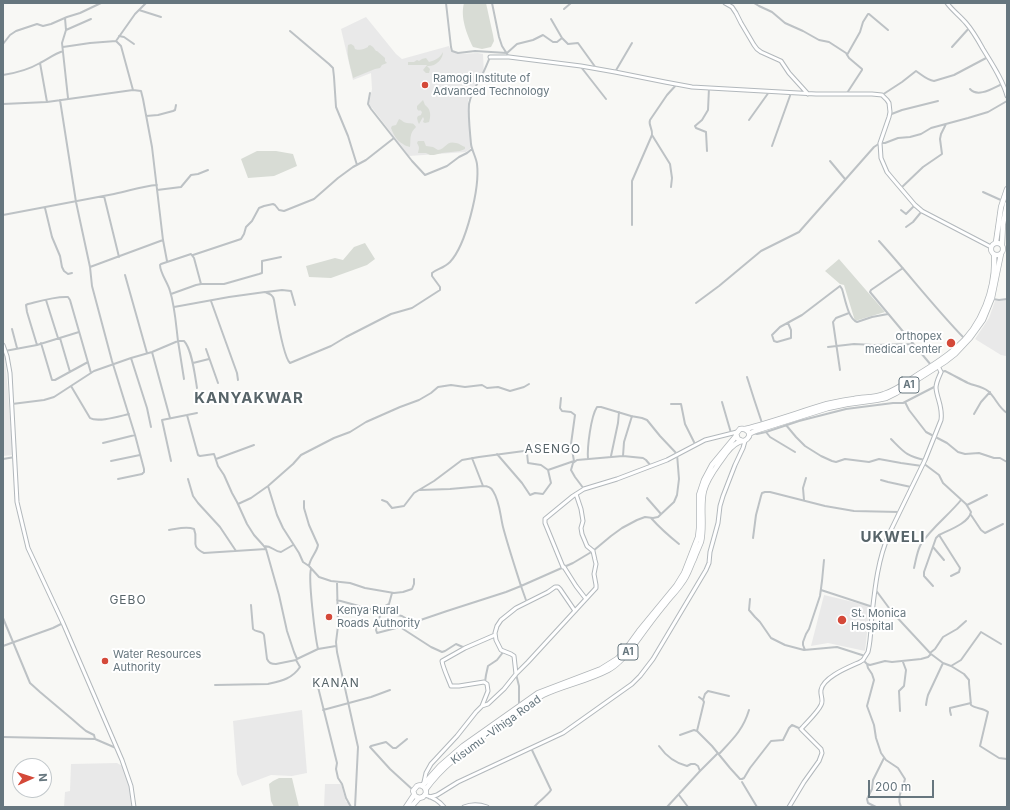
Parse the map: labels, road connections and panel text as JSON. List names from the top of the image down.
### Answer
{
  "streets": {
    "highway": ["A1", "Kisumu -Vihiga Road"]
  },
  "crossings": [
    ["A1", "Kisumu -Vihiga Road"]
  ],
  "districts": [
    "KANYAKWAR",
    "ASENGO",
    "UKWELI",
    "GEBO",
    "KANAN"
  ],
  "places": [
    "Ramogi Institute of Advanced Technology",
    "orthopex medical center",
    "Kenya Rural Roads Authority",
    "St. Monica Hospital",
    "Water Resources Authority"
  ],
  "scale_bar": "200 m",
  "north": "right"
}
